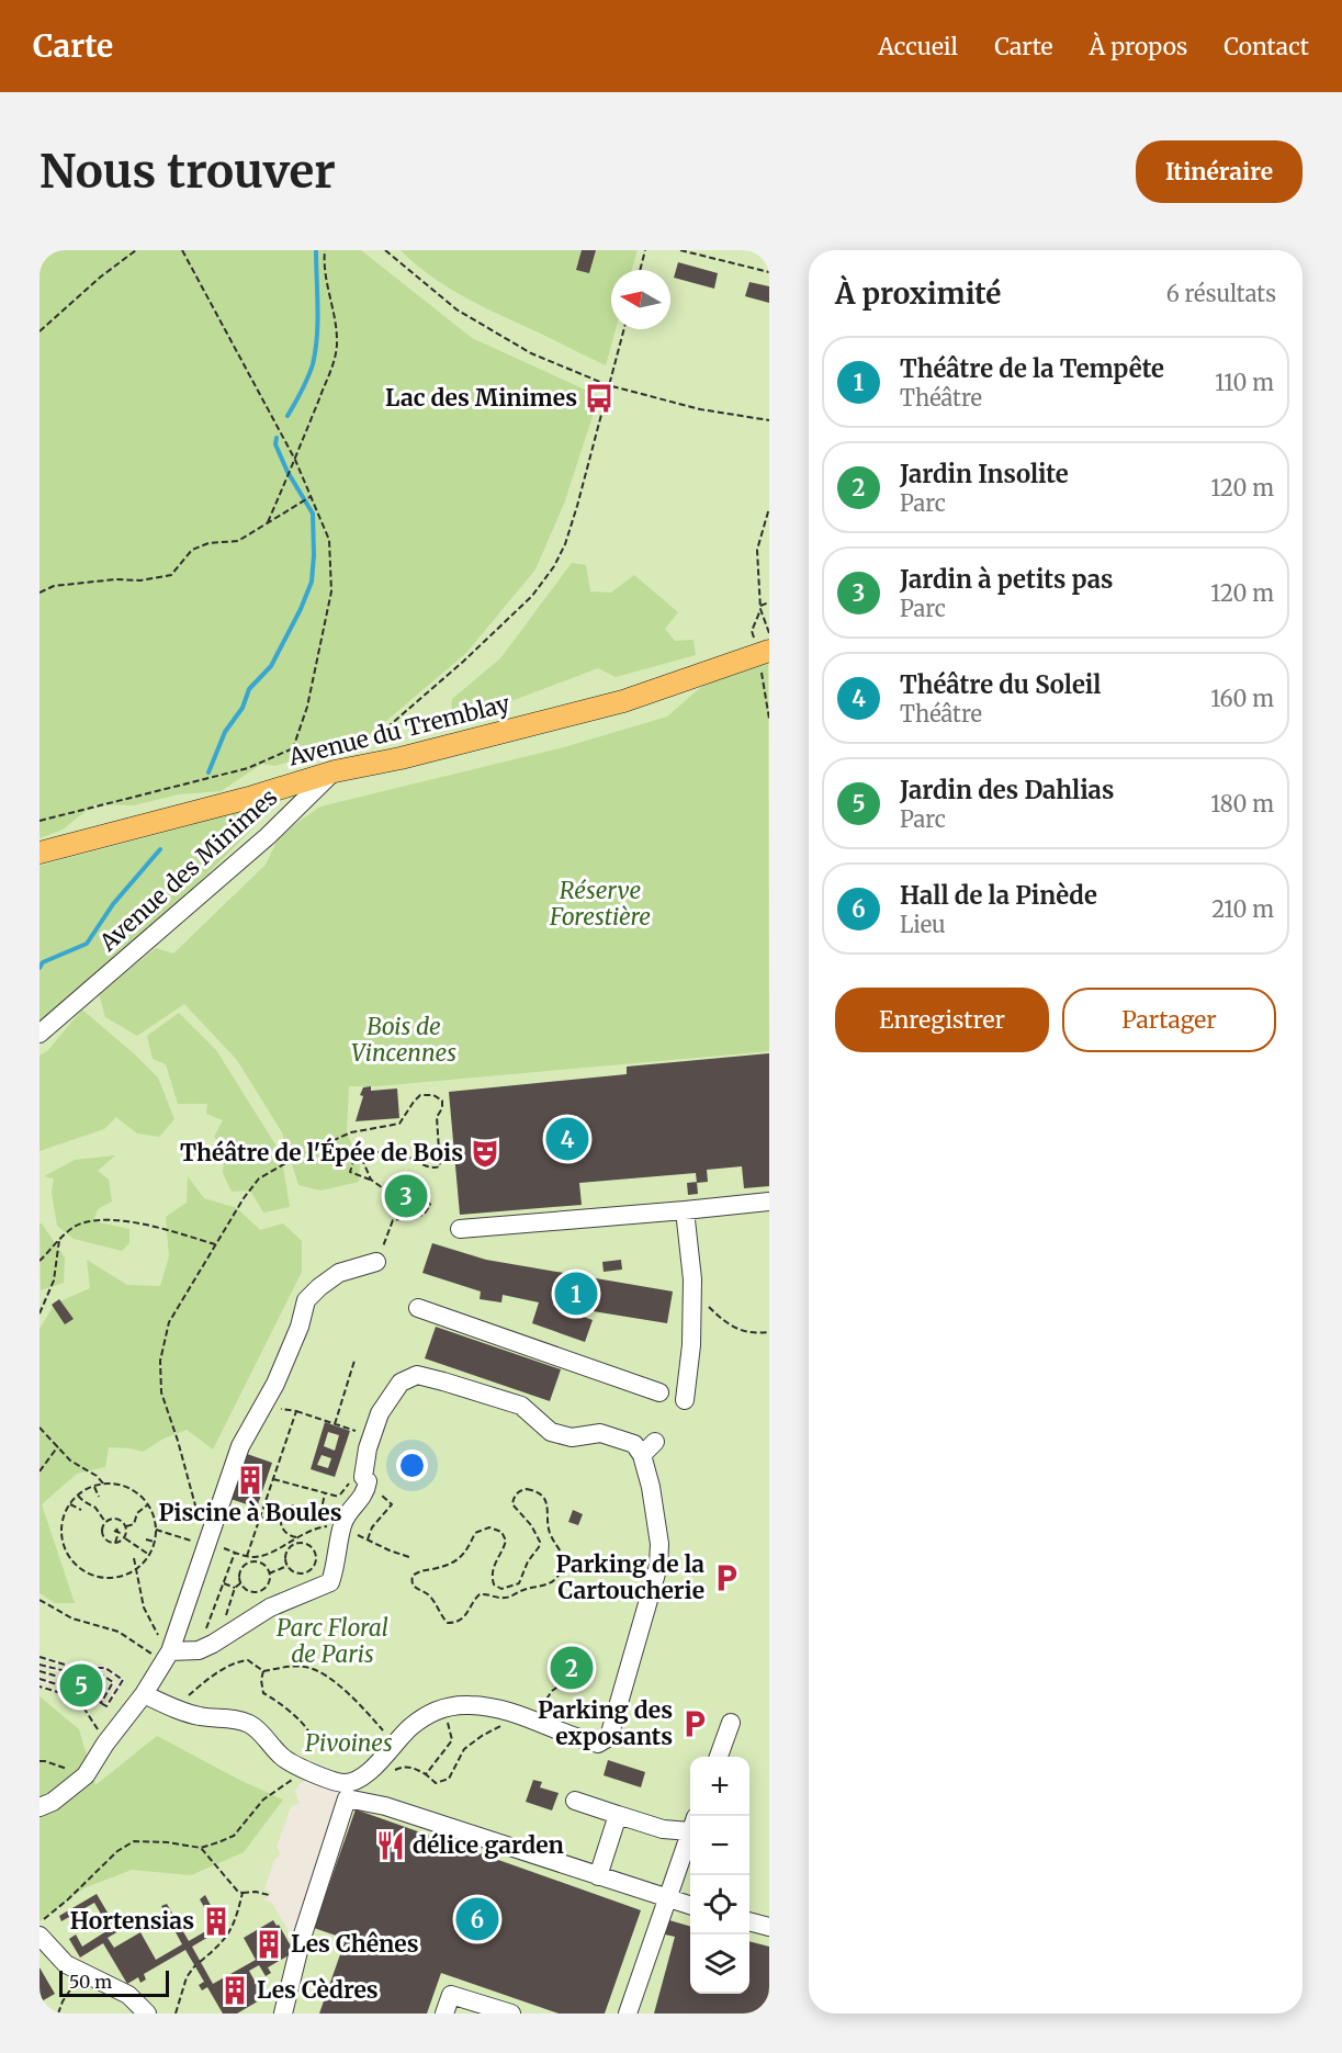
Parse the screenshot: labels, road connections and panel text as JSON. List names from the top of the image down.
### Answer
{
  "streets": {
    "main road": ["Avenue du Tremblay"],
    "lane": ["Avenue des Minimes"]
  },
  "crossings": [
    ["Avenue du Tremblay", "Avenue des Minimes"]
  ],
  "parks": [
    "Réserve Forestière",
    "Bois de Vincennes",
    "Parc Floral de Paris",
    "Pivoines"
  ],
  "places": {
    "bus stop": ["Lac des Minimes"],
    "theatre": ["Théâtre de l'Épée de Bois"],
    "building": [
      "Piscine à Boules",
      "Hortensias",
      "Les Chênes",
      "Les Cèdres"
    ],
    "parking": ["Parking de la Cartoucherie", "Parking des exposants"],
    "restaurant": ["délice garden"]
  },
  "scale_bar": "50 m",
  "north": "left",
  "page": {
    "header": "Carte",
    "nav": [
      "Accueil",
      "Carte",
      "À propos",
      "Contact"
    ],
    "buttons": [
      "Itinéraire",
      ["Enregistrer", "Partager"]
    ],
    "title": "Nous trouver",
    "heading": ["À proximité", "6 résultats"],
    "list": [
      {
        "mark": "1",
        "name": "Théâtre de la Tempête",
        "note": "Théâtre",
        "value": "110 m"
      },
      {
        "mark": "2",
        "name": "Jardin Insolite",
        "note": "Parc",
        "value": "120 m"
      },
      {
        "mark": "3",
        "name": "Jardin à petits pas",
        "note": "Parc",
        "value": "120 m"
      },
      {
        "mark": "4",
        "name": "Théâtre du Soleil",
        "note": "Théâtre",
        "value": "160 m"
      },
      {
        "mark": "5",
        "name": "Jardin des Dahlias",
        "note": "Parc",
        "value": "180 m"
      },
      {
        "mark": "6",
        "name": "Hall de la Pinède",
        "note": "Lieu",
        "value": "210 m"
      }
    ],
    "pins": [
      "4",
      "3",
      "1",
      "2",
      "5",
      "6"
    ],
    "map_buttons": ["+", "−"],
    "scale": "50 m"
  }
}
